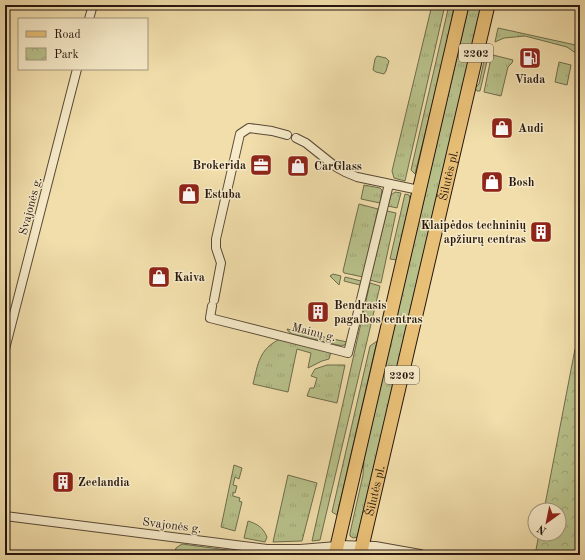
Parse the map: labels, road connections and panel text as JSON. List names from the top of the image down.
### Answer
{
  "streets": {
    "main road": ["2202", "Šilutės pl."],
    "street": ["Svajonės g.", "Mainų g."]
  },
  "crossings": [
    ["Šilutės pl.", "Svajonės g."]
  ],
  "places": {
    "fuel station": ["Viada"],
    "shop": [
      "Audi",
      "CarGlass",
      "Bosh",
      "Estuba",
      "Kaiva"
    ],
    "office": ["Brokerida"],
    "building": ["Klaipėdos techninių apžiurų centras", "Bendrasis pagalbos centras", "Zeelandia"]
  },
  "legend": ["Road", "Park"],
  "north": "bottom left"
}
